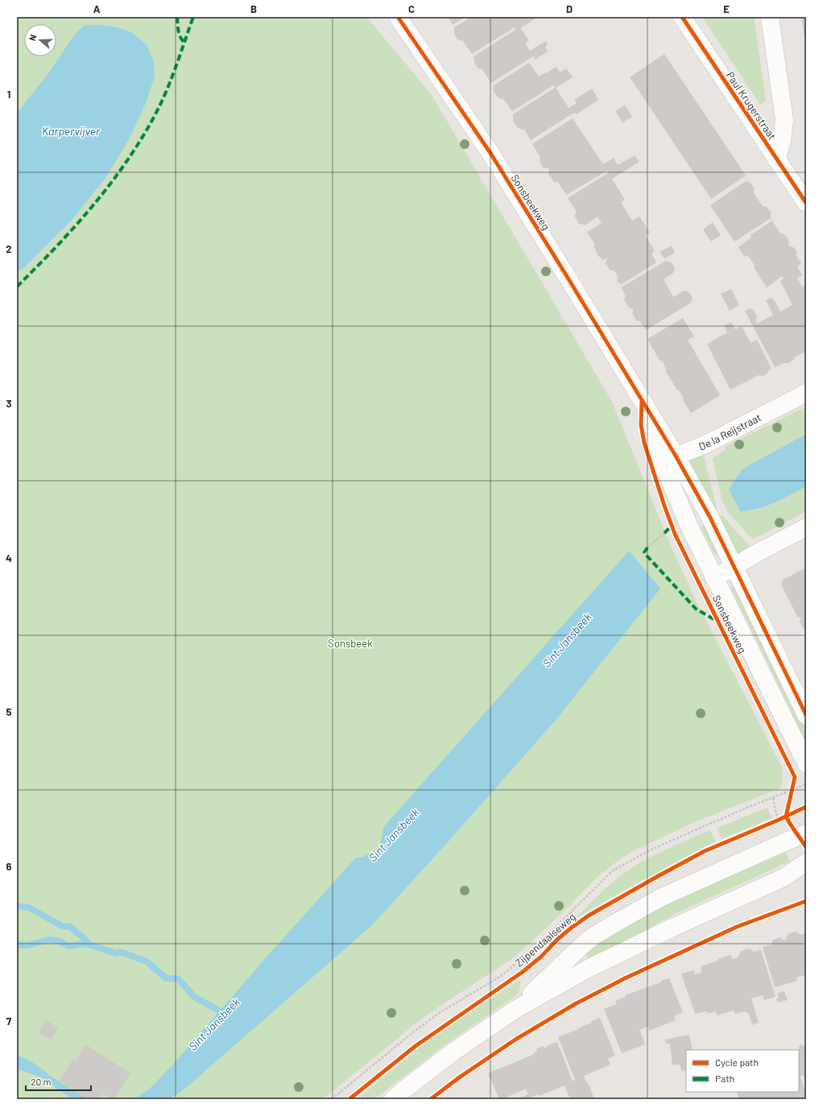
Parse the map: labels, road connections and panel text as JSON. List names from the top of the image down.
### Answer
{
  "streets": {
    "main road": ["Paul Krugerstraat", "Sonsbeekweg", "De la Reijstraat"],
    "cycle path": ["Zijpendaalseweg"]
  },
  "crossings": [
    ["Sonsbeekweg", "De la Reijstraat"]
  ],
  "water": ["Karpervijver", "Sint Jansbeek"],
  "parks": ["Sonsbeek"],
  "legend": ["Cycle path", "Path"],
  "scale_bar": "20 m",
  "north": "left",
  "grid": {
    "columns": [
      "A",
      "B",
      "C",
      "D",
      "E"
    ],
    "rows": [
      "1",
      "2",
      "3",
      "4",
      "5",
      "6",
      "7"
    ]
  }
}
